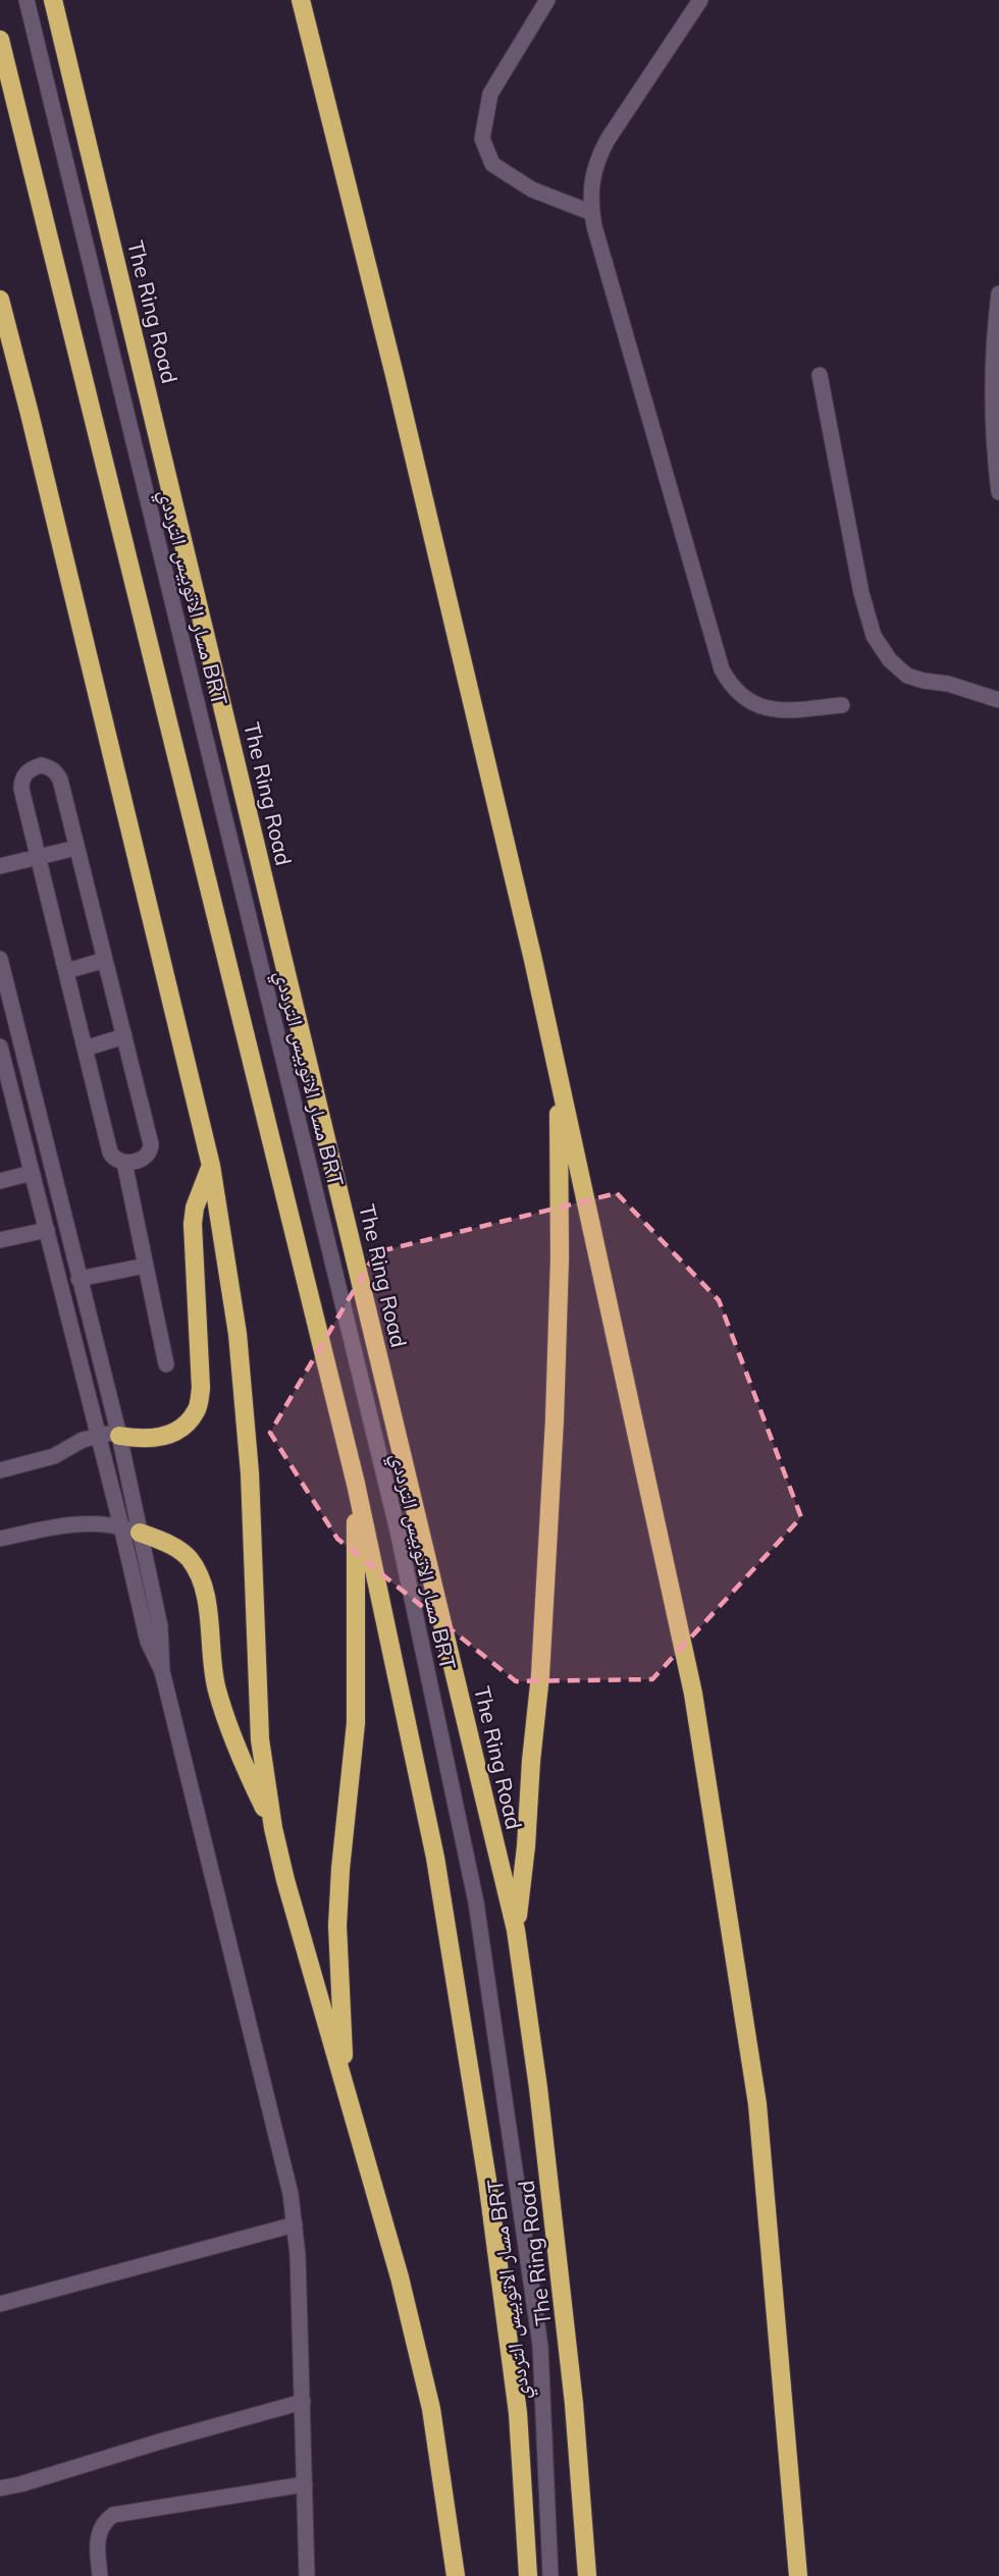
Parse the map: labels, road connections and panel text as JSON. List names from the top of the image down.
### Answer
{
  "streets": {
    "highway": ["The Ring Road"],
    "street": ["مسار الاتوبيس الترددي BRT"]
  }
}
